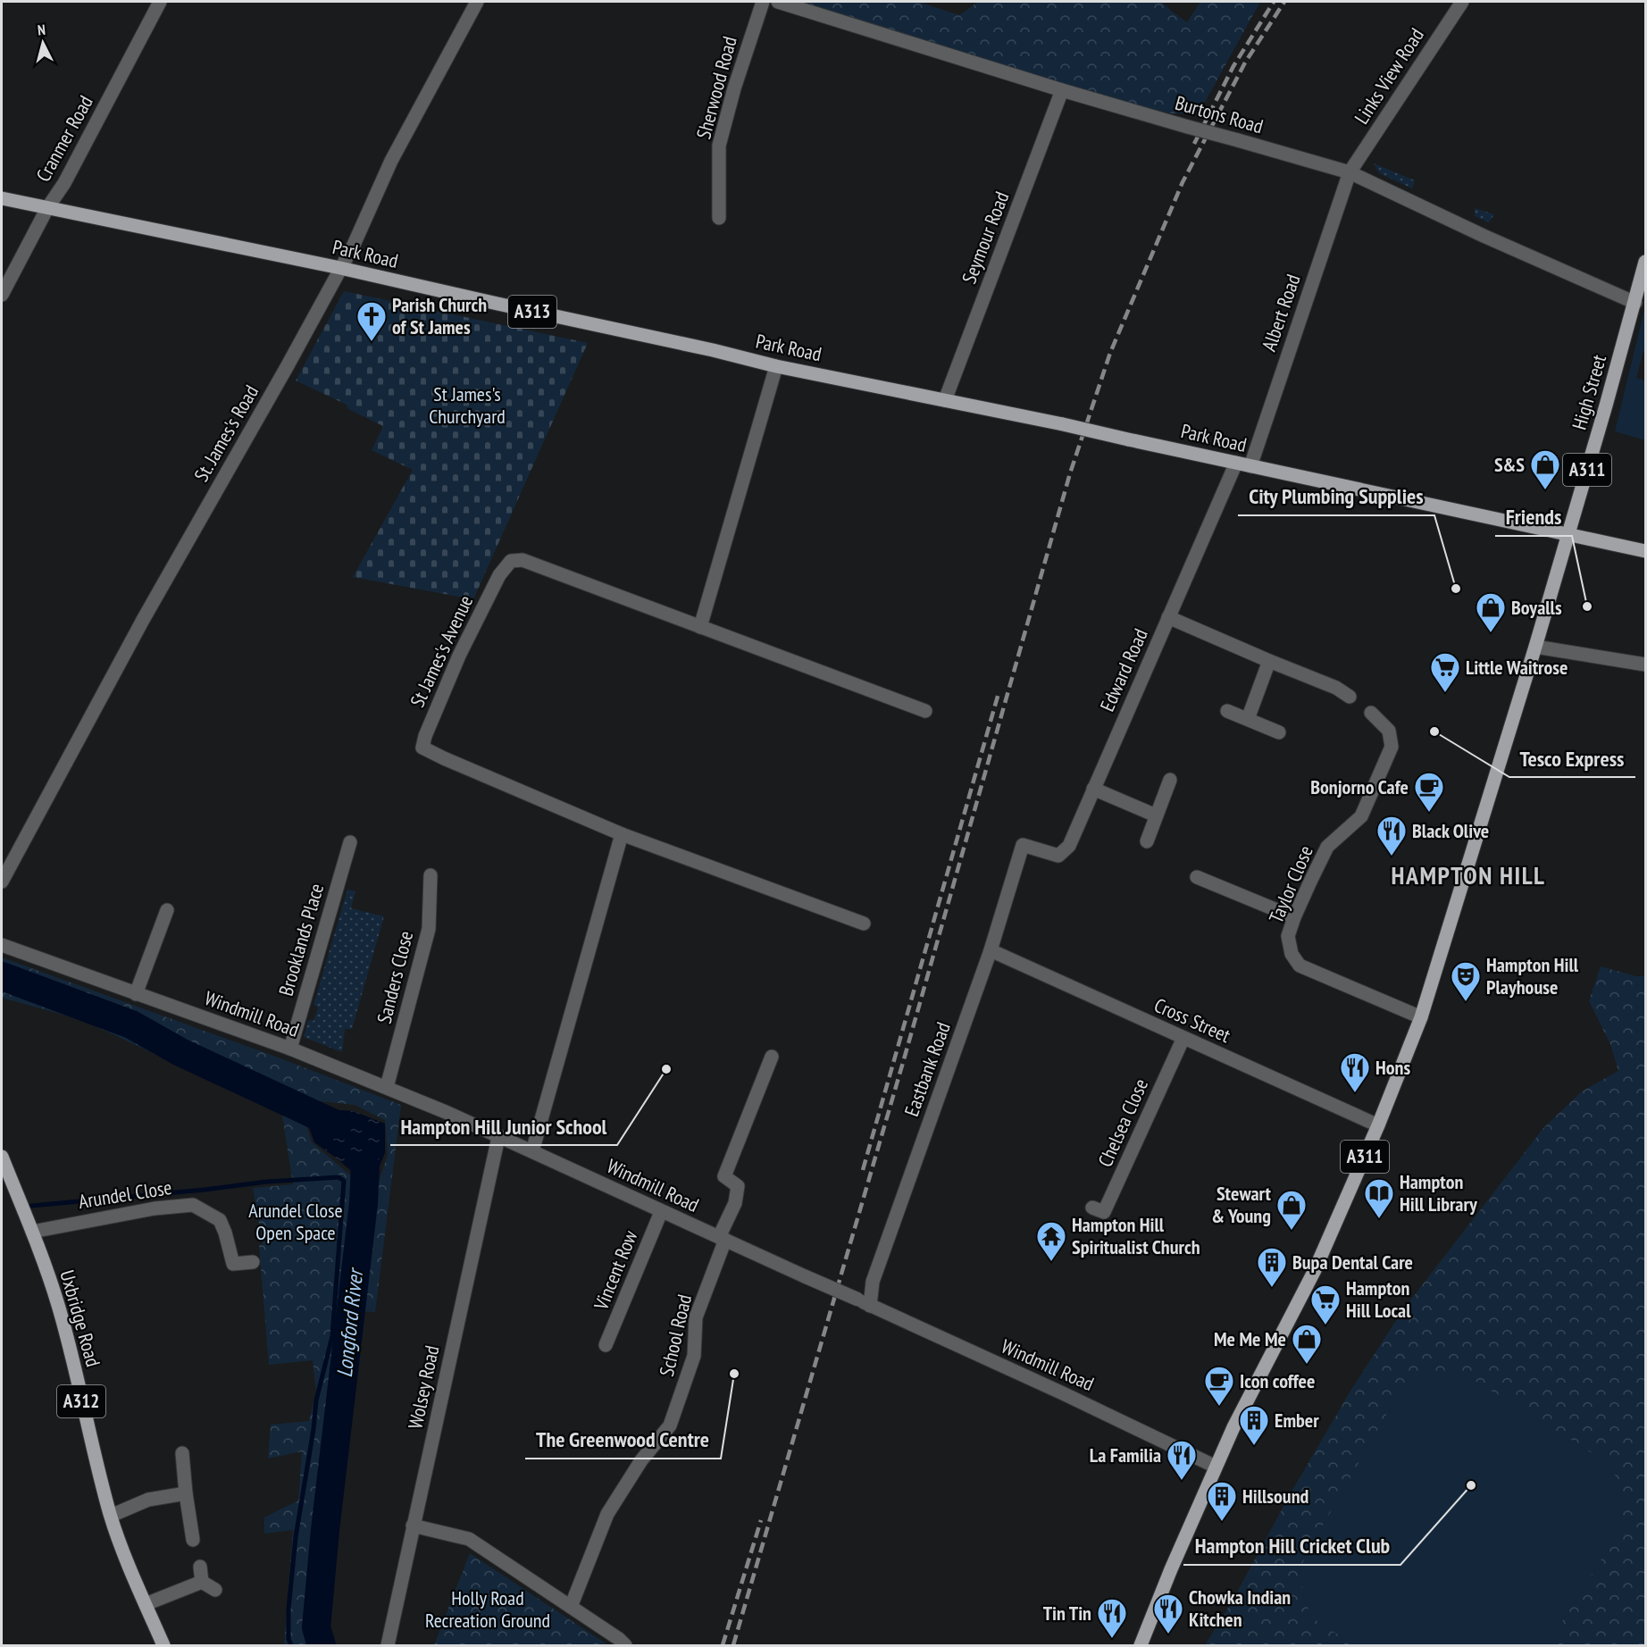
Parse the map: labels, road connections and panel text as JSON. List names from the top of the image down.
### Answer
{
  "streets": {
    "main road": [
      "Park Road",
      "A313",
      "High Street",
      "A311",
      "Uxbridge Road",
      "A312"
    ],
    "street": [
      "Links View Road",
      "Sherwood Road",
      "Burtons Road",
      "Cranmer Road",
      "Seymour Road",
      "Albert Road",
      "St. James's Road",
      "St James's Avenue",
      "Edward Road",
      "Taylor Close",
      "Brooklands Place",
      "Sanders Close",
      "Windmill Road",
      "Cross Street",
      "Eastbank Road",
      "Chelsea Close",
      "Arundel Close",
      "Vincent Row",
      "School Road",
      "Wolsey Road"
    ]
  },
  "crossings": [
    ["Links View Road", "Burtons Road"],
    ["Links View Road", "Albert Road"],
    ["Burtons Road", "Seymour Road"],
    ["Burtons Road", "Albert Road"],
    ["Burtons Road", "High Street"],
    ["Burtons Road", "A311"],
    ["Cranmer Road", "Park Road"],
    ["Seymour Road", "Park Road"],
    ["Park Road", "A313"],
    ["Park Road", "Albert Road"],
    ["Park Road", "High Street"],
    ["Park Road", "St. James's Road"],
    ["Park Road", "Edward Road"],
    ["A313", "High Street"],
    ["Albert Road", "Edward Road"],
    ["High Street", "A311"],
    ["A311", "Taylor Close"],
    ["A311", "Windmill Road"],
    ["A311", "Cross Street"],
    ["Edward Road", "Eastbank Road"],
    ["Brooklands Place", "Windmill Road"],
    ["Sanders Close", "Windmill Road"],
    ["Windmill Road", "Eastbank Road"],
    ["Windmill Road", "Vincent Row"],
    ["Windmill Road", "School Road"],
    ["Windmill Road", "Wolsey Road"],
    ["Cross Street", "Eastbank Road"],
    ["Cross Street", "Chelsea Close"],
    ["Arundel Close", "Uxbridge Road"]
  ],
  "districts": ["HAMPTON HILL"],
  "water": ["Longford River"],
  "parks": ["St James's Churchyard", "Arundel Close Open Space", "Holly Road Recreation Ground"],
  "places": {
    "church": ["Parish Church of St James"],
    "shop": [
      "S&S",
      "Boyalls",
      "Stewart & Young",
      "Me Me Me"
    ],
    "other": [
      "City Plumbing Supplies",
      "Friends",
      "Tesco Express",
      "Hampton Hill Junior School",
      "The Greenwood Centre",
      "Hampton Hill Cricket Club"
    ],
    "supermarket": ["Little Waitrose", "Hampton Hill Local"],
    "cafe": ["Bonjorno Cafe", "Icon coffee"],
    "restaurant": [
      "Black Olive",
      "Hons",
      "La Familia",
      "Chowka Indian Kitchen",
      "Tin Tin"
    ],
    "theatre": ["Hampton Hill Playhouse"],
    "library": ["Hampton Hill Library"],
    "temple": ["Hampton Hill Spiritualist Church"],
    "building": ["Bupa Dental Care", "Ember", "Hillsound"]
  },
  "north": "top"
}
